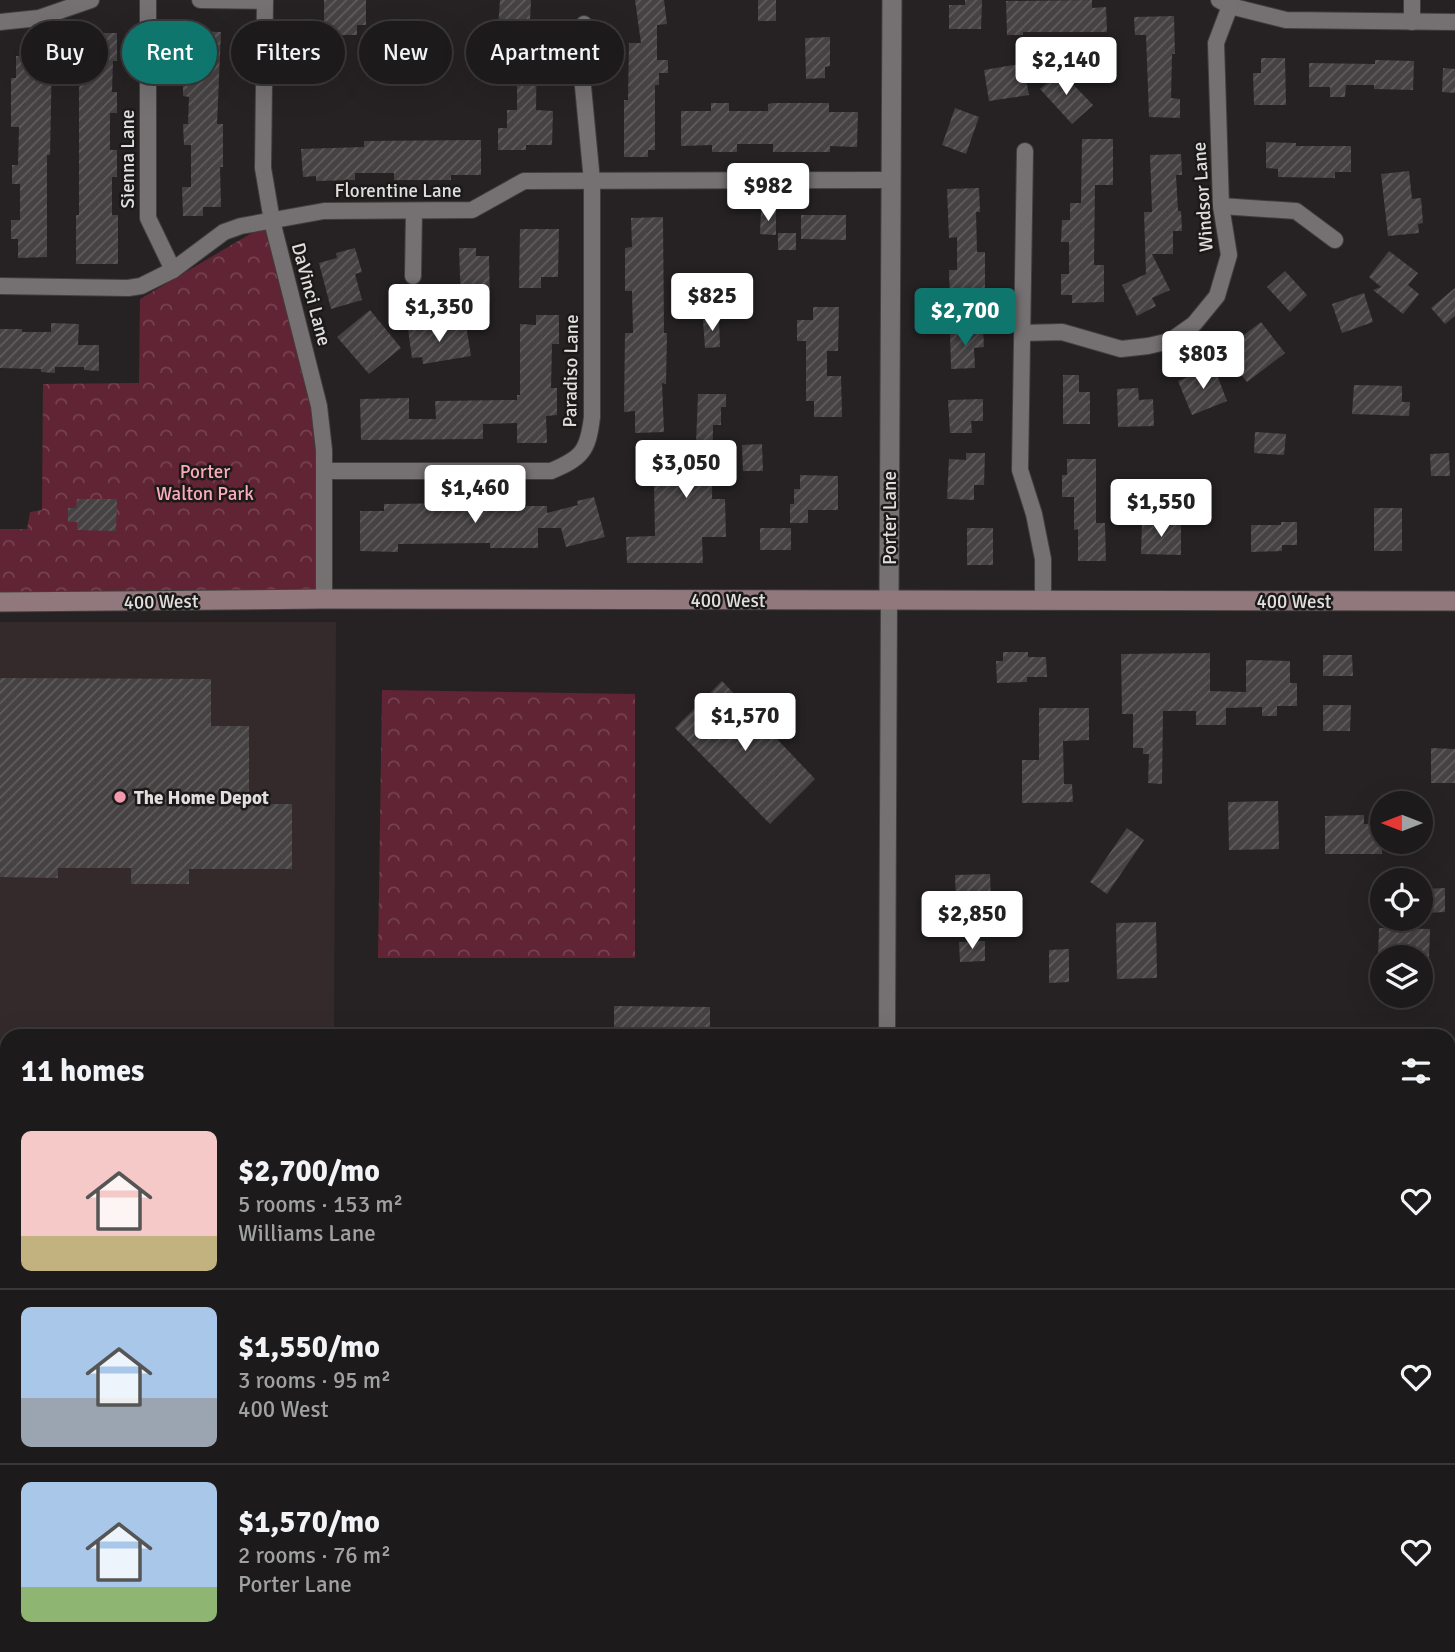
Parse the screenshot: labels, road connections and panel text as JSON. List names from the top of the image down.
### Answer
{
  "streets": {
    "main road": ["400 West"],
    "street": [
      "Sienna Lane",
      "Florentine Lane",
      "Windsor Lane",
      "DaVinci Lane",
      "Paradiso Lane",
      "Porter Lane"
    ]
  },
  "crossings": [
    ["Sienna Lane", "Florentine Lane"],
    ["Florentine Lane", "DaVinci Lane"],
    ["Florentine Lane", "Paradiso Lane"],
    ["Florentine Lane", "Porter Lane"],
    ["DaVinci Lane", "Paradiso Lane"],
    ["DaVinci Lane", "400 West"],
    ["Porter Lane", "400 West"]
  ],
  "parks": ["Porter Walton Park"],
  "places": ["The Home Depot"],
  "north": "left",
  "page": {
    "chip": [
      "Buy",
      "Rent",
      "Filters",
      "New",
      "Apartment"
    ],
    "price": [
      "$2,140",
      "$982",
      "$825",
      "$1,350",
      "$2,700",
      "$803",
      "$3,050",
      "$1,460",
      "$1,550",
      "$1,570",
      "$2,850"
    ],
    "heading": "11 homes",
    "list": [
      {
        "name": "$2,700/mo",
        "note": "5 rooms · 153 m² · Williams Lane"
      },
      {
        "name": "$1,550/mo",
        "note": "3 rooms · 95 m² · 400 West"
      },
      {
        "name": "$1,570/mo",
        "note": "2 rooms · 76 m² · Porter Lane"
      }
    ]
  }
}
